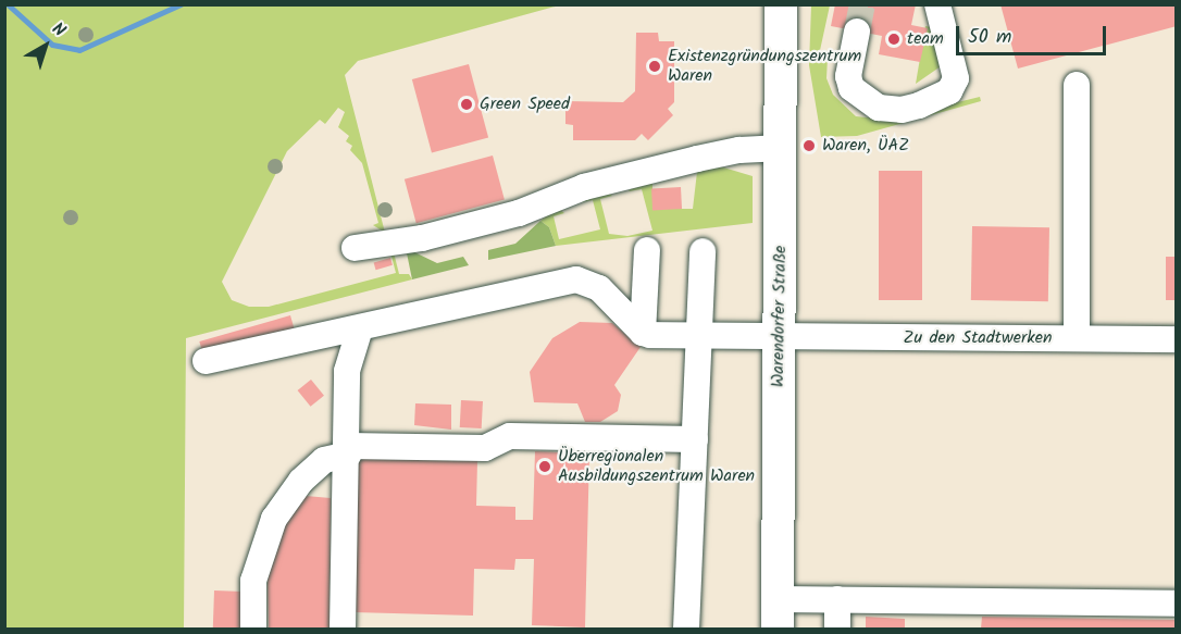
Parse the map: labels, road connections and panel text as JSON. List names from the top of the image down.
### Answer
{
  "streets": {
    "main road": ["Warendorfer Straße"],
    "street": ["Zu den Stadtwerken"]
  },
  "crossings": [
    ["Warendorfer Straße", "Zu den Stadtwerken"]
  ],
  "places": [
    "team",
    "Existenzgründungszentrum Waren",
    "Green Speed",
    "Waren, ÜAZ",
    "Überregionalen Ausbildungszentrum Waren"
  ],
  "scale_bar": "50 m",
  "north": "top right"
}
